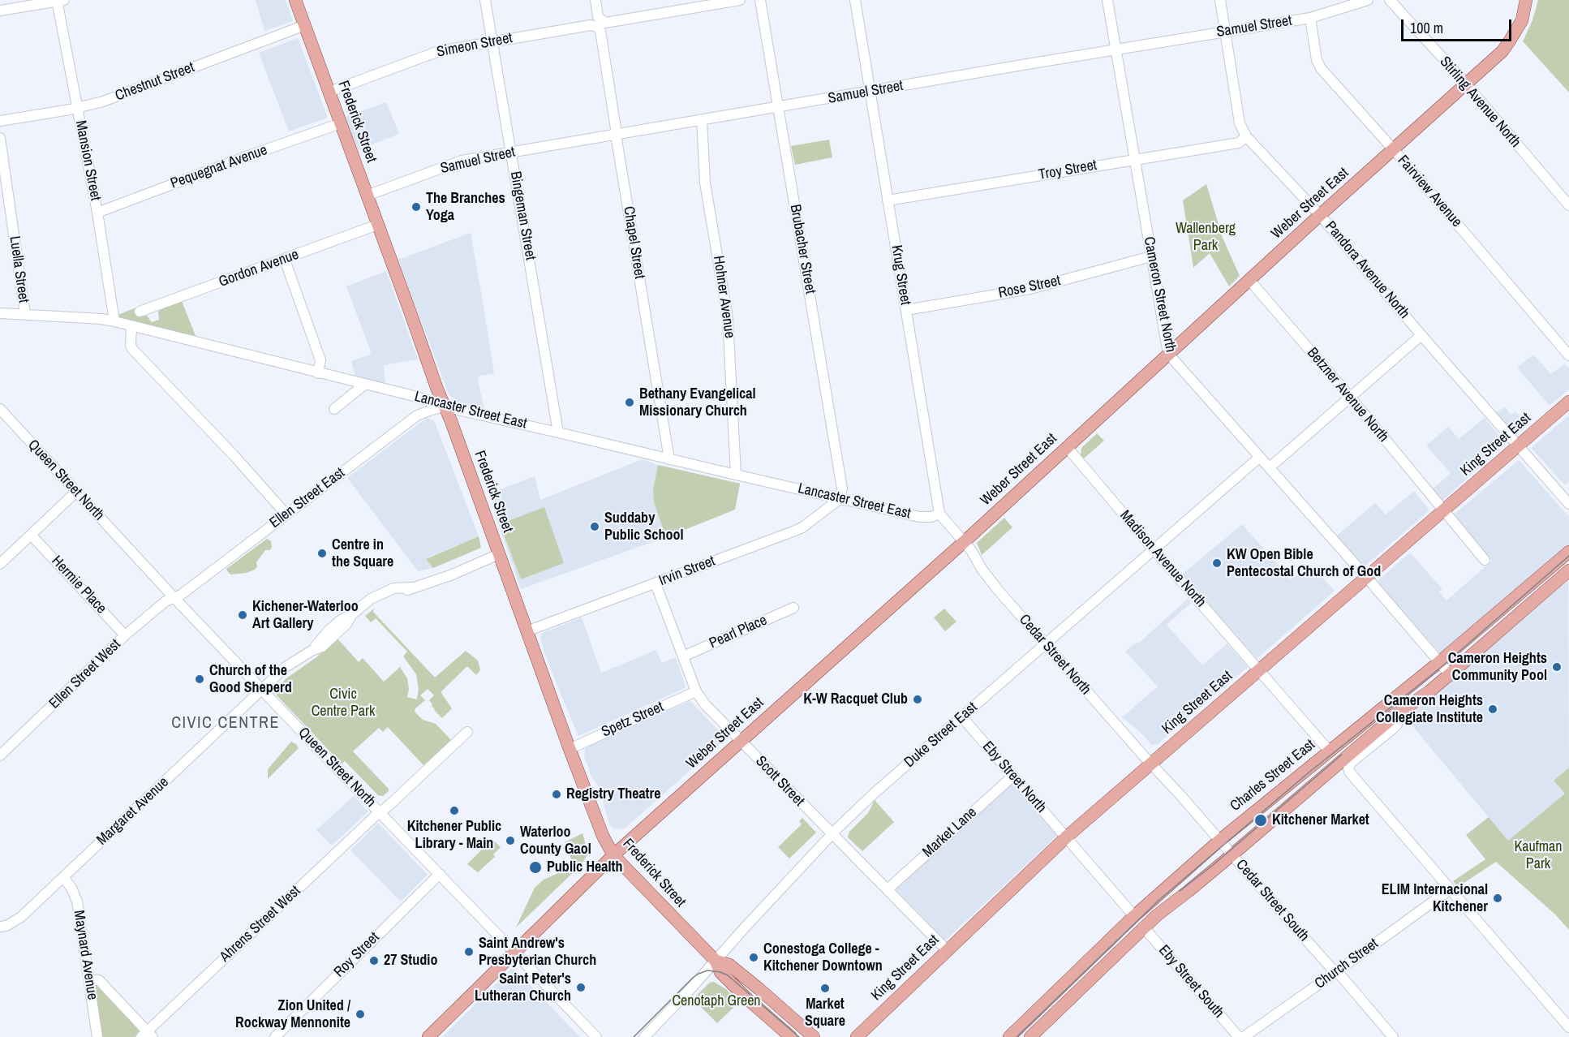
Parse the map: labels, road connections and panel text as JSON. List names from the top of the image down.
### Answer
{
  "streets": {
    "main road": [
      "Frederick Street",
      "Weber Street East",
      "King Street East",
      "Charles Street East"
    ],
    "street": [
      "Samuel Street",
      "Simeon Street",
      "Chestnut Street",
      "Stirling Avenue North",
      "Mansion Street",
      "Pequegnat Avenue",
      "Troy Street",
      "Fairview Avenue",
      "Bingeman Street",
      "Chapel Street",
      "Brubacher Street",
      "Gordon Avenue",
      "Luella Street",
      "Pandora Avenue North",
      "Krug Street",
      "Rose Street",
      "Cameron Street North",
      "Hohner Avenue",
      "Betzner Avenue North",
      "Lancaster Street East",
      "Queen Street North",
      "Ellen Street East",
      "Madison Avenue North",
      "Irvin Street",
      "Hermie Place",
      "Pearl Place",
      "Cedar Street North",
      "Ellen Street West",
      "Spetz Street",
      "Duke Street East",
      "Eby Street North",
      "Scott Street",
      "Margaret Avenue",
      "Market Lane",
      "Cedar Street South",
      "Ahrens Street West",
      "Maynard Avenue",
      "Roy Street",
      "Church Street",
      "Eby Street South"
    ]
  },
  "crossings": [
    ["Samuel Street", "Frederick Street"],
    ["Samuel Street", "Fairview Avenue"],
    ["Samuel Street", "Bingeman Street"],
    ["Samuel Street", "Chapel Street"],
    ["Samuel Street", "Brubacher Street"],
    ["Samuel Street", "Pandora Avenue North"],
    ["Samuel Street", "Krug Street"],
    ["Samuel Street", "Cameron Street North"],
    ["Samuel Street", "Hohner Avenue"],
    ["Simeon Street", "Frederick Street"],
    ["Simeon Street", "Bingeman Street"],
    ["Simeon Street", "Chapel Street"],
    ["Chestnut Street", "Frederick Street"],
    ["Chestnut Street", "Mansion Street"],
    ["Stirling Avenue North", "Weber Street East"],
    ["Frederick Street", "Pequegnat Avenue"],
    ["Frederick Street", "Weber Street East"],
    ["Frederick Street", "Gordon Avenue"],
    ["Frederick Street", "Lancaster Street East"],
    ["Frederick Street", "Ellen Street East"],
    ["Frederick Street", "Irvin Street"],
    ["Frederick Street", "Spetz Street"],
    ["Frederick Street", "Duke Street East"],
    ["Frederick Street", "Margaret Avenue"],
    ["Mansion Street", "Pequegnat Avenue"],
    ["Mansion Street", "Lancaster Street East"],
    ["Troy Street", "Pandora Avenue North"],
    ["Troy Street", "Krug Street"],
    ["Troy Street", "Cameron Street North"],
    ["Fairview Avenue", "Weber Street East"],
    ["Weber Street East", "Pandora Avenue North"],
    ["Weber Street East", "Cameron Street North"],
    ["Weber Street East", "Betzner Avenue North"],
    ["Weber Street East", "Queen Street North"],
    ["Weber Street East", "Madison Avenue North"],
    ["Weber Street East", "Cedar Street North"],
    ["Weber Street East", "Scott Street"],
    ["Bingeman Street", "Lancaster Street East"],
    ["Chapel Street", "Lancaster Street East"],
    ["Brubacher Street", "Lancaster Street East"],
    ["Brubacher Street", "Irvin Street"],
    ["Luella Street", "Lancaster Street East"],
    ["Pandora Avenue North", "King Street East"],
    ["Krug Street", "Rose Street"],
    ["Krug Street", "Lancaster Street East"],
    ["Rose Street", "Cameron Street North"],
    ["Cameron Street North", "King Street East"],
    ["Cameron Street North", "Duke Street East"],
    ["Cameron Street North", "Charles Street East"],
    ["Hohner Avenue", "Lancaster Street East"],
    ["Betzner Avenue North", "King Street East"],
    ["Lancaster Street East", "Ellen Street East"],
    ["Lancaster Street East", "Irvin Street"],
    ["King Street East", "Madison Avenue North"],
    ["King Street East", "Cedar Street North"],
    ["King Street East", "Eby Street North"],
    ["King Street East", "Scott Street"],
    ["King Street East", "Cedar Street South"],
    ["Queen Street North", "Ellen Street East"],
    ["Queen Street North", "Ellen Street West"],
    ["Queen Street North", "Margaret Avenue"],
    ["Queen Street North", "Ahrens Street West"],
    ["Queen Street North", "Roy Street"],
    ["Ellen Street East", "Ellen Street West"],
    ["Madison Avenue North", "Duke Street East"],
    ["Madison Avenue North", "Charles Street East"],
    ["Irvin Street", "Scott Street"],
    ["Hermie Place", "Ellen Street West"],
    ["Pearl Place", "Scott Street"],
    ["Cedar Street North", "Duke Street East"],
    ["Cedar Street North", "Cedar Street South"],
    ["Spetz Street", "Scott Street"],
    ["Duke Street East", "Eby Street North"],
    ["Duke Street East", "Scott Street"],
    ["Charles Street East", "Cedar Street South"],
    ["Eby Street North", "Market Lane"],
    ["Scott Street", "Market Lane"],
    ["Margaret Avenue", "Maynard Avenue"],
    ["Cedar Street South", "Church Street"]
  ],
  "districts": ["CIVIC CENTRE"],
  "parks": [
    "Wallenberg Park",
    "Civic Centre Park",
    "Kaufman Park",
    "Cenotaph Green"
  ],
  "places": [
    "The Branches Yoga",
    "Bethany Evangelical Missionary Church",
    "Suddaby Public School",
    "Centre in the Square",
    "KW Open Bible Pentecostal Church of God",
    "Kichener-Waterloo Art Gallery",
    "Cameron Heights Community Pool",
    "Church of the Good Sheperd",
    "K-W Racquet Club",
    "Cameron Heights Collegiate Institute",
    "Registry Theatre",
    "Kitchener Public Library - Main",
    "Kitchener Market",
    "Waterloo County Gaol",
    "Public Health",
    "ELIM Internacional Kitchener",
    "Saint Andrew's Presbyterian Church",
    "Conestoga College - Kitchener Downtown",
    "27 Studio",
    "Saint Peter's Lutheran Church",
    "Market Square",
    "Zion United / Rockway Mennonite"
  ],
  "scale_bar": "100 m"
}
